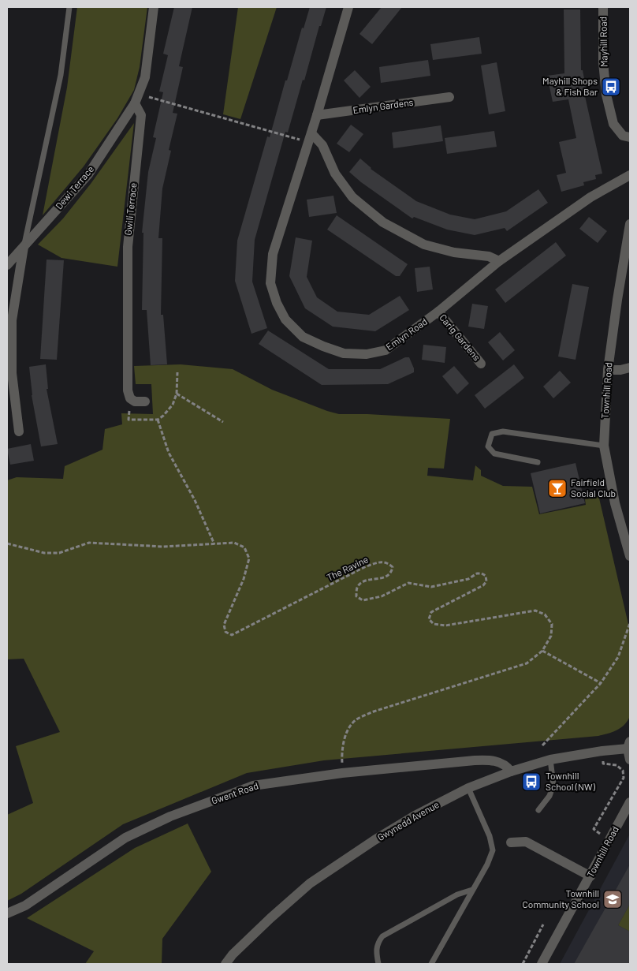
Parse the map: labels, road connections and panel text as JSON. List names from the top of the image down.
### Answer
{
  "streets": {
    "street": [
      "Mayhill Road",
      "Emlyn Gardens",
      "Dewi Terrace",
      "Gwili Terrace",
      "Emlyn Road",
      "Carig Gardens",
      "Townhill Road",
      "Gwent Road",
      "Gwynedd Avenue"
    ],
    "path": ["The Ravine"]
  },
  "crossings": [
    ["Emlyn Gardens", "Emlyn Road"],
    ["Dewi Terrace", "Gwili Terrace"],
    ["Emlyn Road", "Carig Gardens"],
    ["The Ravine", "Gwent Road"],
    ["Gwent Road", "Gwynedd Avenue"]
  ],
  "places": {
    "bus stop": ["Mayhill Shops & Fish Bar", "Townhill School (NW)"],
    "bar": ["Fairfield Social Club"],
    "school or university": ["Townhill Community School"]
  }
}
